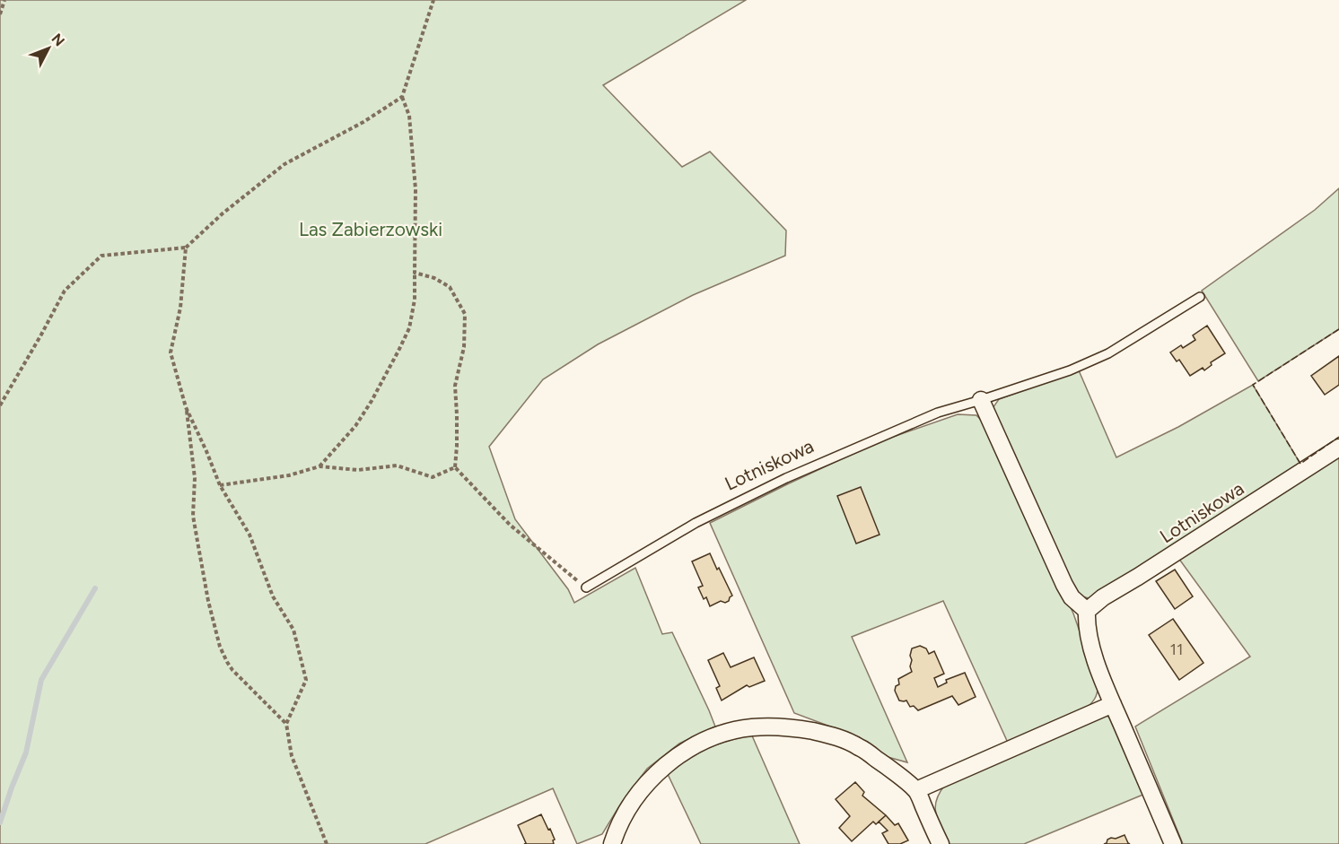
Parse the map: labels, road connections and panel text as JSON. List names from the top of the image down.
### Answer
{
  "streets": {
    "street": ["Lotniskowa"]
  },
  "parks": ["Las Zabierzowski"],
  "house_numbers": ["11"],
  "north": "top right"
}
